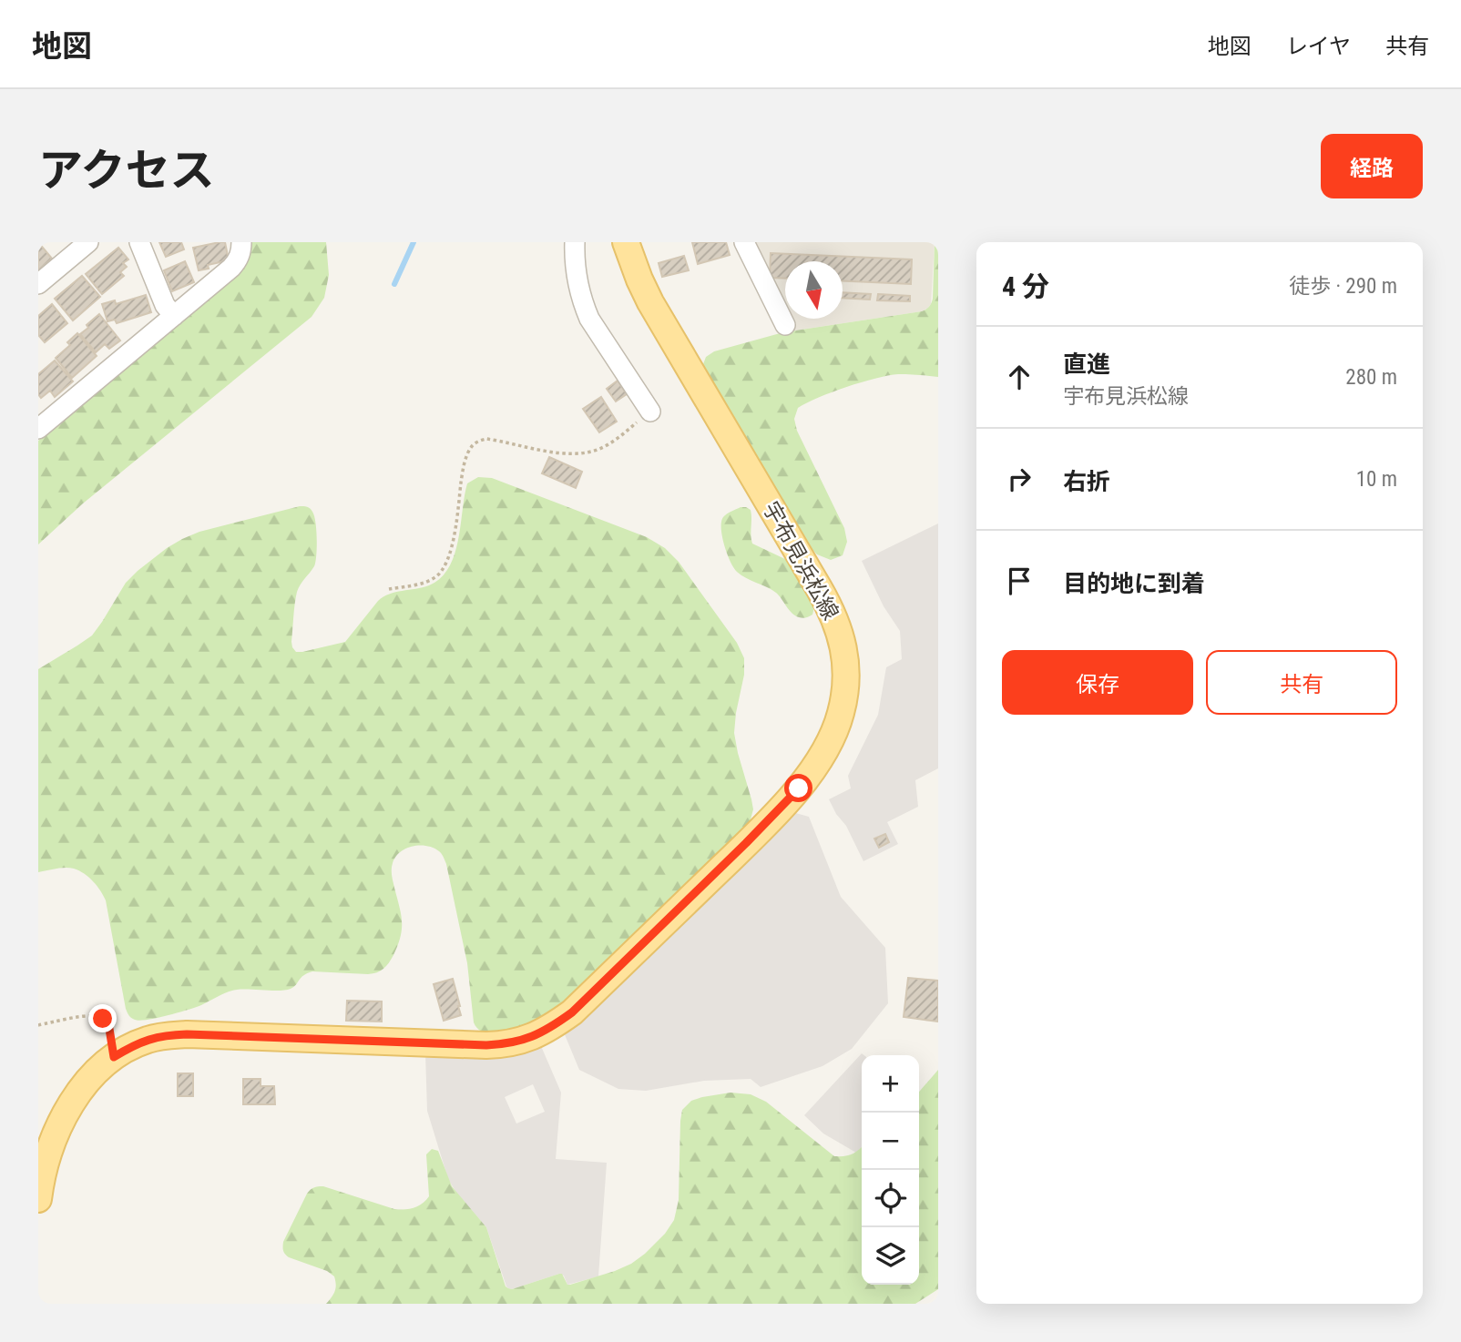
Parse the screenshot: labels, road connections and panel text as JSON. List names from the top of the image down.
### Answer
{
  "streets": {
    "main road": ["宇布見浜松線"]
  },
  "north": "bottom",
  "page": {
    "header": "地図",
    "nav": ["地図", "レイヤ", "共有"],
    "title": "アクセス",
    "buttons": [
      "経路",
      ["保存", "共有"]
    ],
    "heading": ["4 分", "徒歩 · 290 m"],
    "list": [
      ["直進", "宇布見浜松線", "280 m"],
      ["右折", "10 m"],
      "目的地に到着"
    ],
    "map_buttons": ["+", "−"]
  }
}
